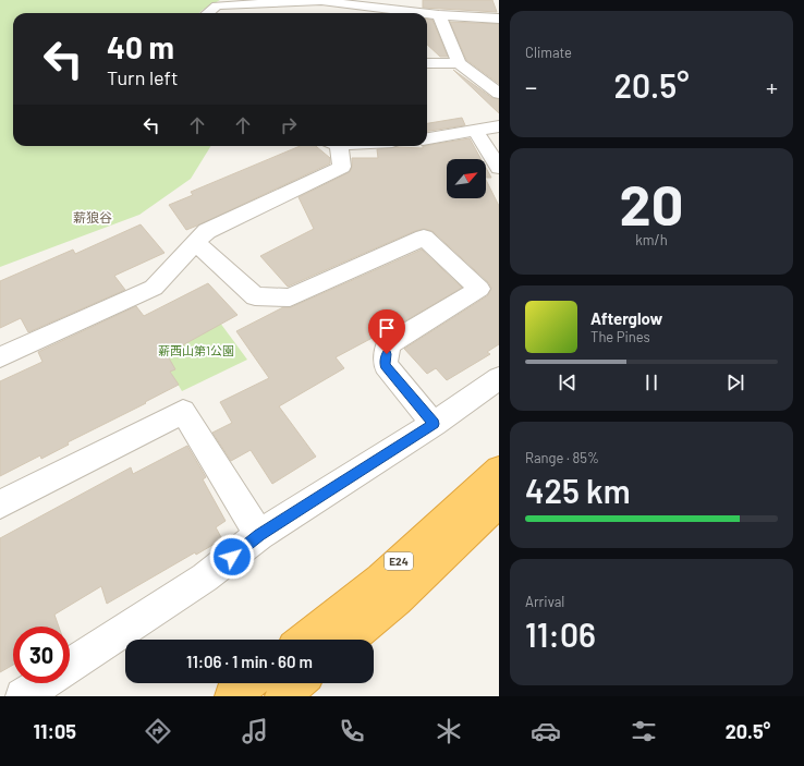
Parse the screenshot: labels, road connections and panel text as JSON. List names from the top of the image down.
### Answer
{
  "streets": {
    "highway": ["E24"]
  },
  "districts": ["薪狼谷"],
  "parks": ["薪西山第1公園"],
  "north": "top right",
  "page": {
    "tile": [
      "Climate",
      ["20", "km/h"],
      ["Range · 85%", "425 km"],
      ["Arrival", "11:06"]
    ],
    "turn": ["40 m", "Turn left"],
    "heat": ["−", "20.5°", "+"],
    "song": ["Afterglow", "The Pines"],
    "limit": "30",
    "trip": "11:06 · 1 min · 60 m",
    "tabs": ["11:05", "20.5°"]
  }
}
